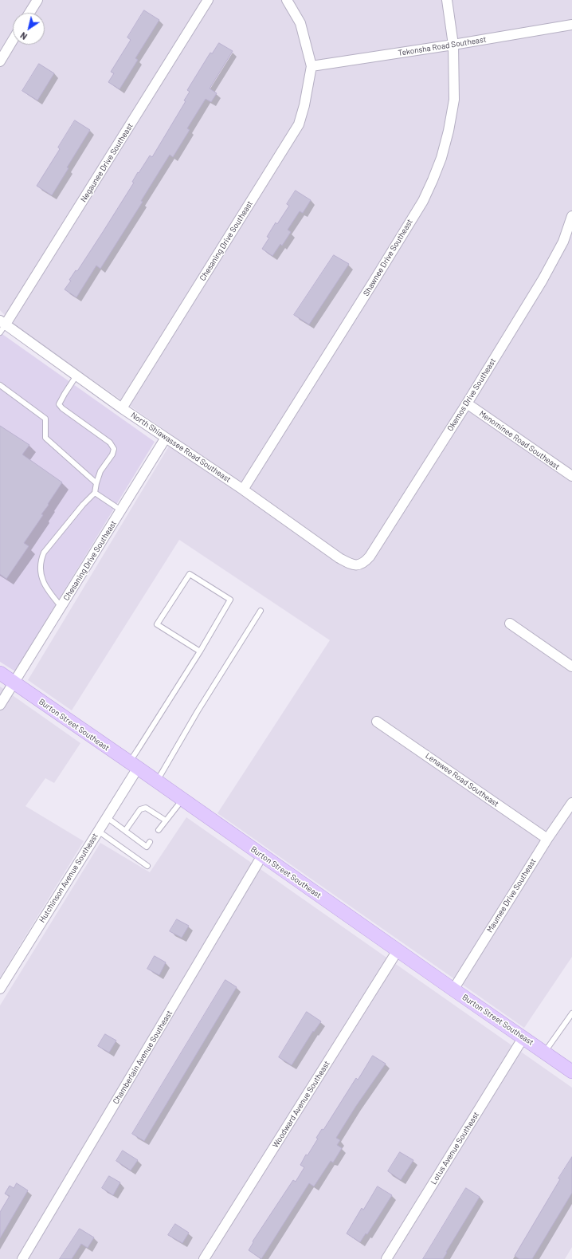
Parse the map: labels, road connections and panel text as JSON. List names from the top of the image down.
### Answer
{
  "streets": {
    "main road": ["Burton Street Southeast"],
    "street": [
      "Tekonsha Road Southeast",
      "Negaunee Drive Southeast",
      "Chesaning Drive Southeast",
      "Shawnee Drive Southeast",
      "Okemos Drive Southeast",
      "Menominee Road Southeast",
      "North Shiawassee Road Southeast",
      "Lenawee Road Southeast",
      "Hutchinson Avenue Southeast",
      "Maumee Drive Southeast",
      "Chamberlain Avenue Southeast",
      "Woodward Avenue Southeast",
      "Lotus Avenue Southeast"
    ]
  },
  "crossings": [
    ["Tekonsha Road Southeast", "Chesaning Drive Southeast"],
    ["Tekonsha Road Southeast", "Shawnee Drive Southeast"],
    ["Negaunee Drive Southeast", "North Shiawassee Road Southeast"],
    ["Chesaning Drive Southeast", "North Shiawassee Road Southeast"],
    ["Chesaning Drive Southeast", "Burton Street Southeast"],
    ["Shawnee Drive Southeast", "North Shiawassee Road Southeast"],
    ["Okemos Drive Southeast", "Menominee Road Southeast"],
    ["Okemos Drive Southeast", "North Shiawassee Road Southeast"],
    ["Burton Street Southeast", "Hutchinson Avenue Southeast"],
    ["Burton Street Southeast", "Maumee Drive Southeast"],
    ["Burton Street Southeast", "Chamberlain Avenue Southeast"],
    ["Burton Street Southeast", "Woodward Avenue Southeast"],
    ["Burton Street Southeast", "Lotus Avenue Southeast"],
    ["Lenawee Road Southeast", "Maumee Drive Southeast"]
  ],
  "north": "bottom left"
}
